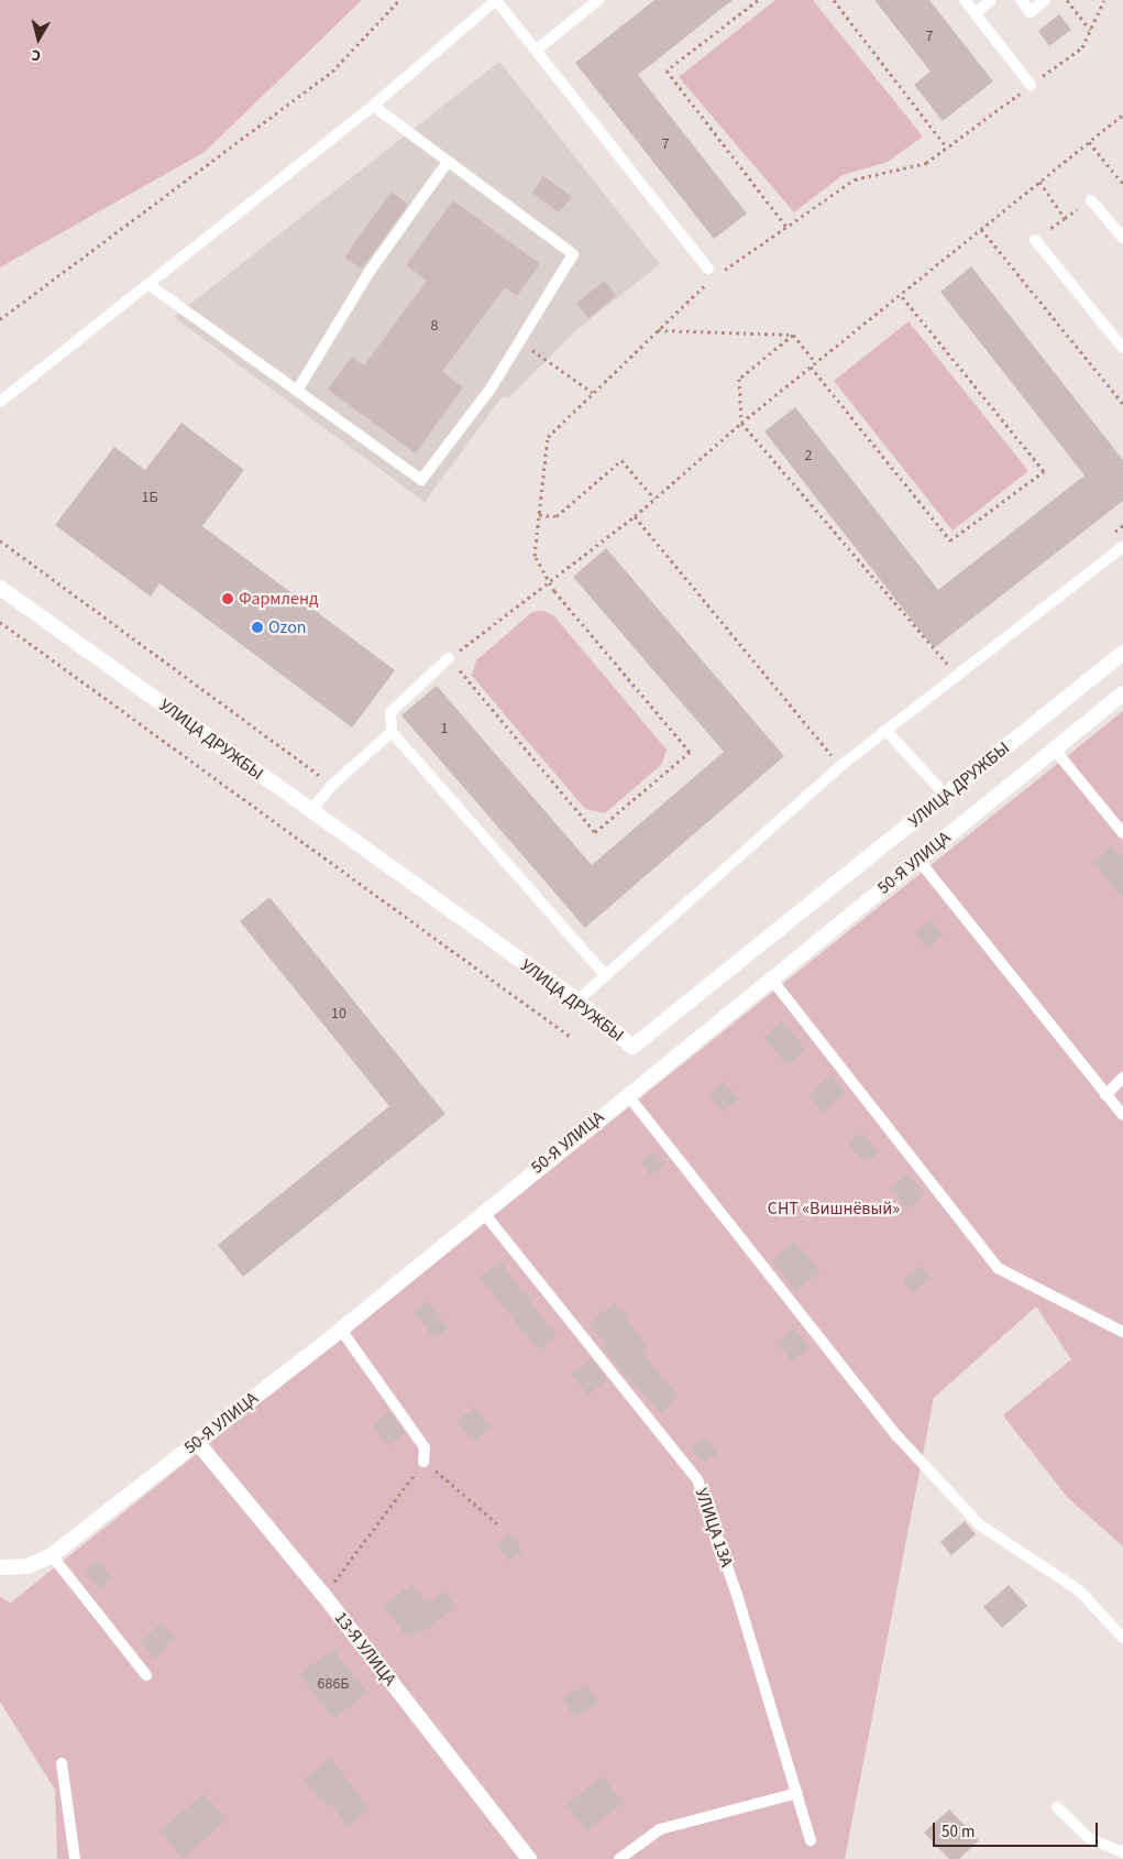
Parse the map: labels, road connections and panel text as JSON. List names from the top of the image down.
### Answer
{
  "streets": {
    "street": ["УЛИЦА ДРУЖБЫ", "50-Я УЛИЦА", "13-Я УЛИЦА"],
    "lane": ["УЛИЦА 13А"]
  },
  "crossings": [
    ["50-Я УЛИЦА", "УЛИЦА 13А"],
    ["50-Я УЛИЦА", "13-Я УЛИЦА"]
  ],
  "parks": ["СНТ «Вишнёвый»"],
  "places": ["Фармленд", "Ozon"],
  "house_numbers": [
    "7",
    "7",
    "8",
    "2",
    "1Б",
    "1",
    "10",
    "686Б"
  ],
  "scale_bar": "50 m",
  "north": "bottom"
}
